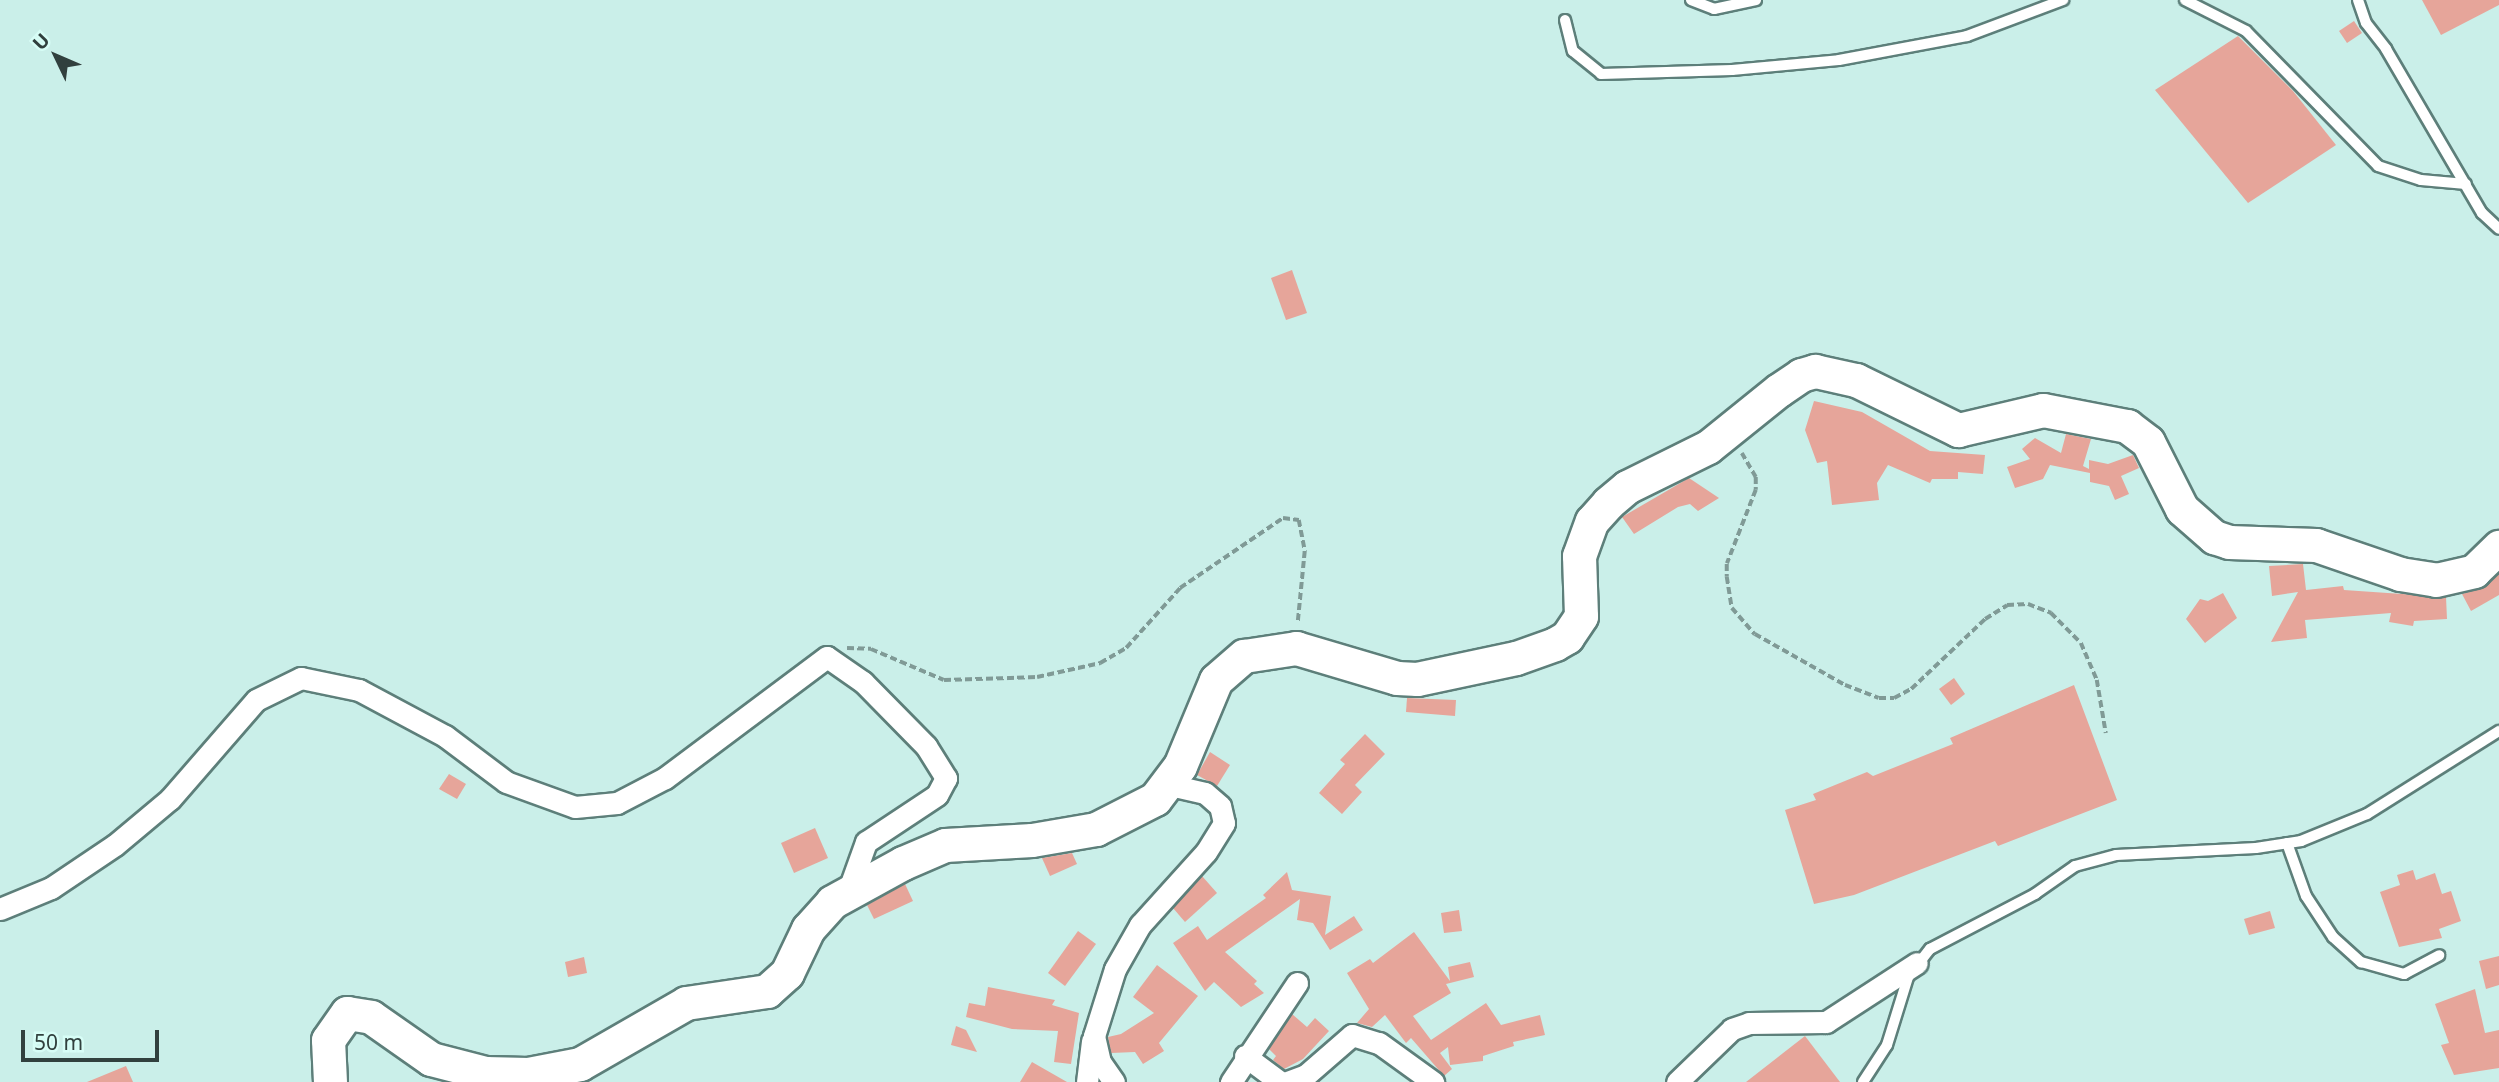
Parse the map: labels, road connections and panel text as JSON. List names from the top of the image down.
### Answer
{
  "scale_bar": "50 m",
  "north": "top left"
}
